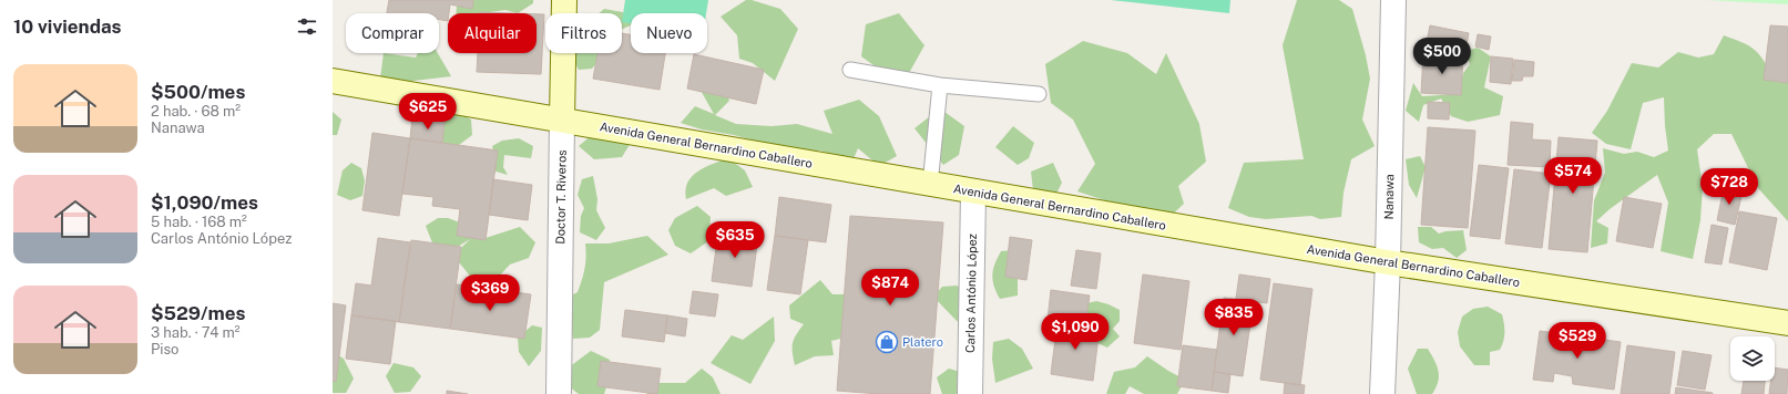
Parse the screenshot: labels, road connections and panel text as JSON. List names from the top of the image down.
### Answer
{
  "streets": {
    "main road": ["Avenida General Bernardino Caballero", "Doctor T. Riveros"],
    "street": ["Nanawa", "Carlos António López"]
  },
  "crossings": [
    ["Avenida General Bernardino Caballero", "Doctor T. Riveros"],
    ["Avenida General Bernardino Caballero", "Nanawa"],
    ["Avenida General Bernardino Caballero", "Carlos António López"]
  ],
  "places": {
    "shop": ["Platero"]
  },
  "page": {
    "heading": "10 viviendas",
    "chip": [
      "Comprar",
      "Alquilar",
      "Filtros",
      "Nuevo"
    ],
    "price": [
      "$500",
      "$625",
      "$574",
      "$728",
      "$635",
      "$874",
      "$369",
      "$835",
      "$1,090",
      "$529"
    ],
    "list": [
      {
        "name": "$500/mes",
        "note": "2 hab. · 68 m² · Nanawa"
      },
      {
        "name": "$1,090/mes",
        "note": "5 hab. · 168 m² · Carlos António López"
      },
      {
        "name": "$529/mes",
        "note": "3 hab. · 74 m² · Piso"
      }
    ]
  }
}
